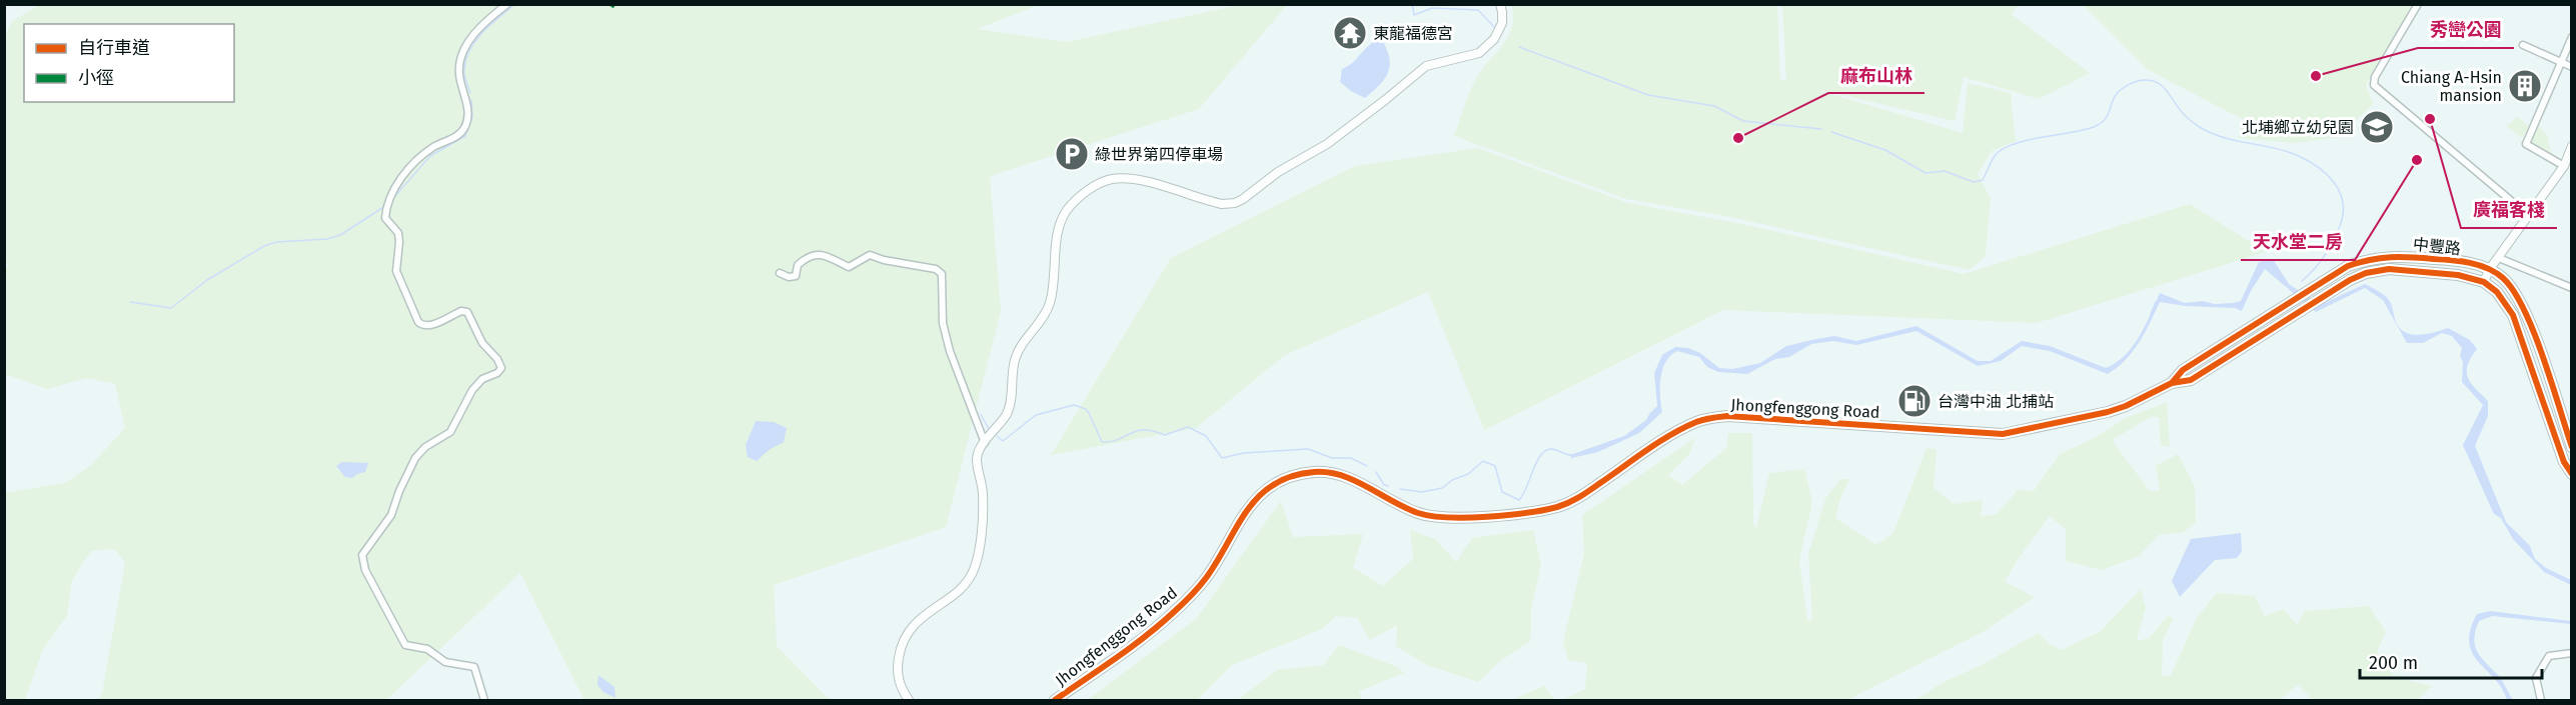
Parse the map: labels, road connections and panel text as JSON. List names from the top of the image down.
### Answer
{
  "streets": {
    "main road": ["中豐路", "Jhongfenggong Road"]
  },
  "crossings": [
    ["中豐路", "Jhongfenggong Road"]
  ],
  "places": {
    "temple": ["東龍福德宮"],
    "other": [
      "秀巒公園",
      "廣福客棧",
      "麻布山林",
      "天水堂二房"
    ],
    "building": ["Chiang A-Hsin mansion"],
    "school or university": ["北埔鄉立幼兒園"],
    "parking": ["綠世界第四停車場"],
    "fuel station": ["台灣中油 北捕站"]
  },
  "legend": ["自行車道", "小徑"],
  "scale_bar": "200 m"
}
